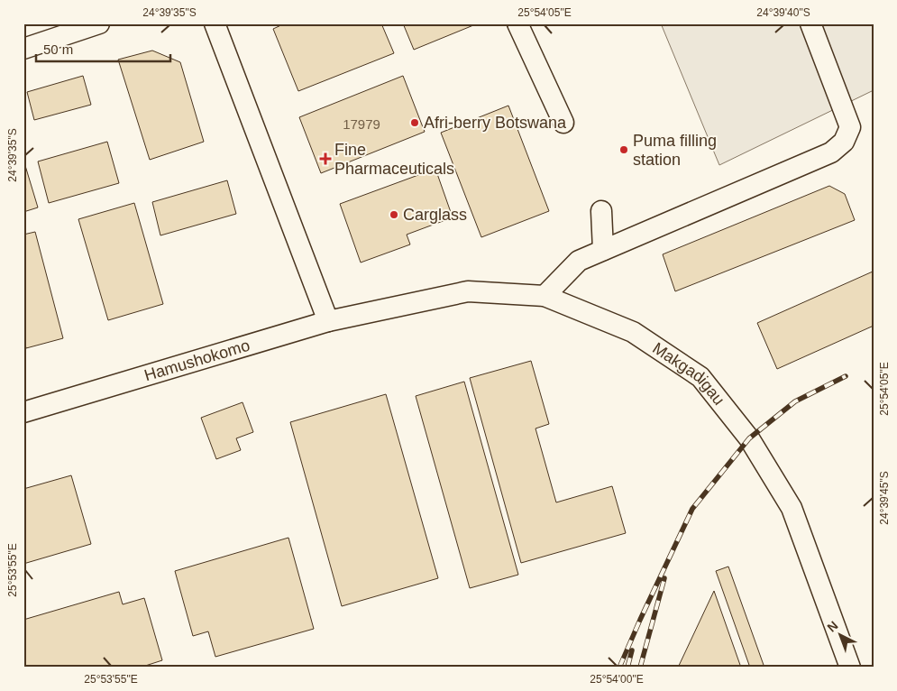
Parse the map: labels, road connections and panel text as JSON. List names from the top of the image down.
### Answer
{
  "streets": {
    "street": ["Hamushokomo", "Makgadigau"]
  },
  "crossings": [
    ["Hamushokomo", "Makgadigau"]
  ],
  "places": {
    "other": ["Afri-berry Botswana", "Puma filling station", "Carglass"],
    "health": ["Fine Pharmaceuticals"]
  },
  "house_numbers": ["17979"],
  "scale_bar": "50 m",
  "north": "top left",
  "coordinates": [
    "24°39'35\"S",
    "25°54'05\"E",
    "24°39'40\"S",
    "24°39'45\"S",
    "25°53'55\"E",
    "25°54'00\"E"
  ]
}
